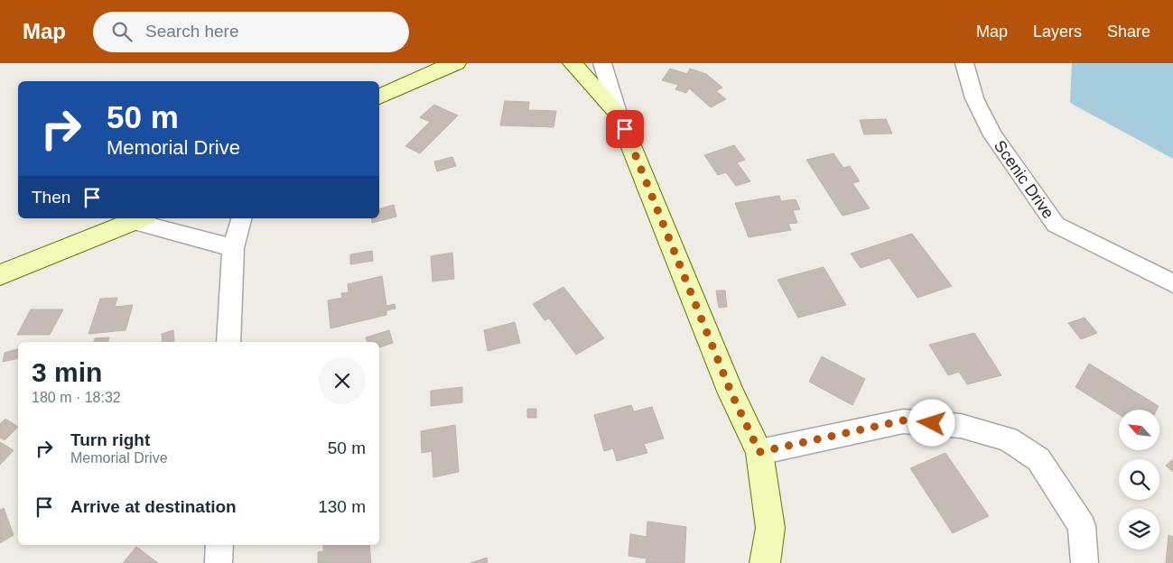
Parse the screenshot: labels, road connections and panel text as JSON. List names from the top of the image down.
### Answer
{
  "streets": {
    "street": ["Scenic Drive"]
  },
  "north": "top left",
  "page": {
    "header": "Map",
    "search": "Search here",
    "nav": ["Map", "Layers", "Share"],
    "turn": ["50 m", "Memorial Drive"],
    "then": "Then",
    "heading": ["3 min", "180 m · 18:32"],
    "list": [
      {
        "name": "Turn right",
        "note": "Memorial Drive",
        "value": "50 m"
      },
      {
        "name": "Arrive at destination",
        "value": "130 m"
      }
    ]
  }
}
